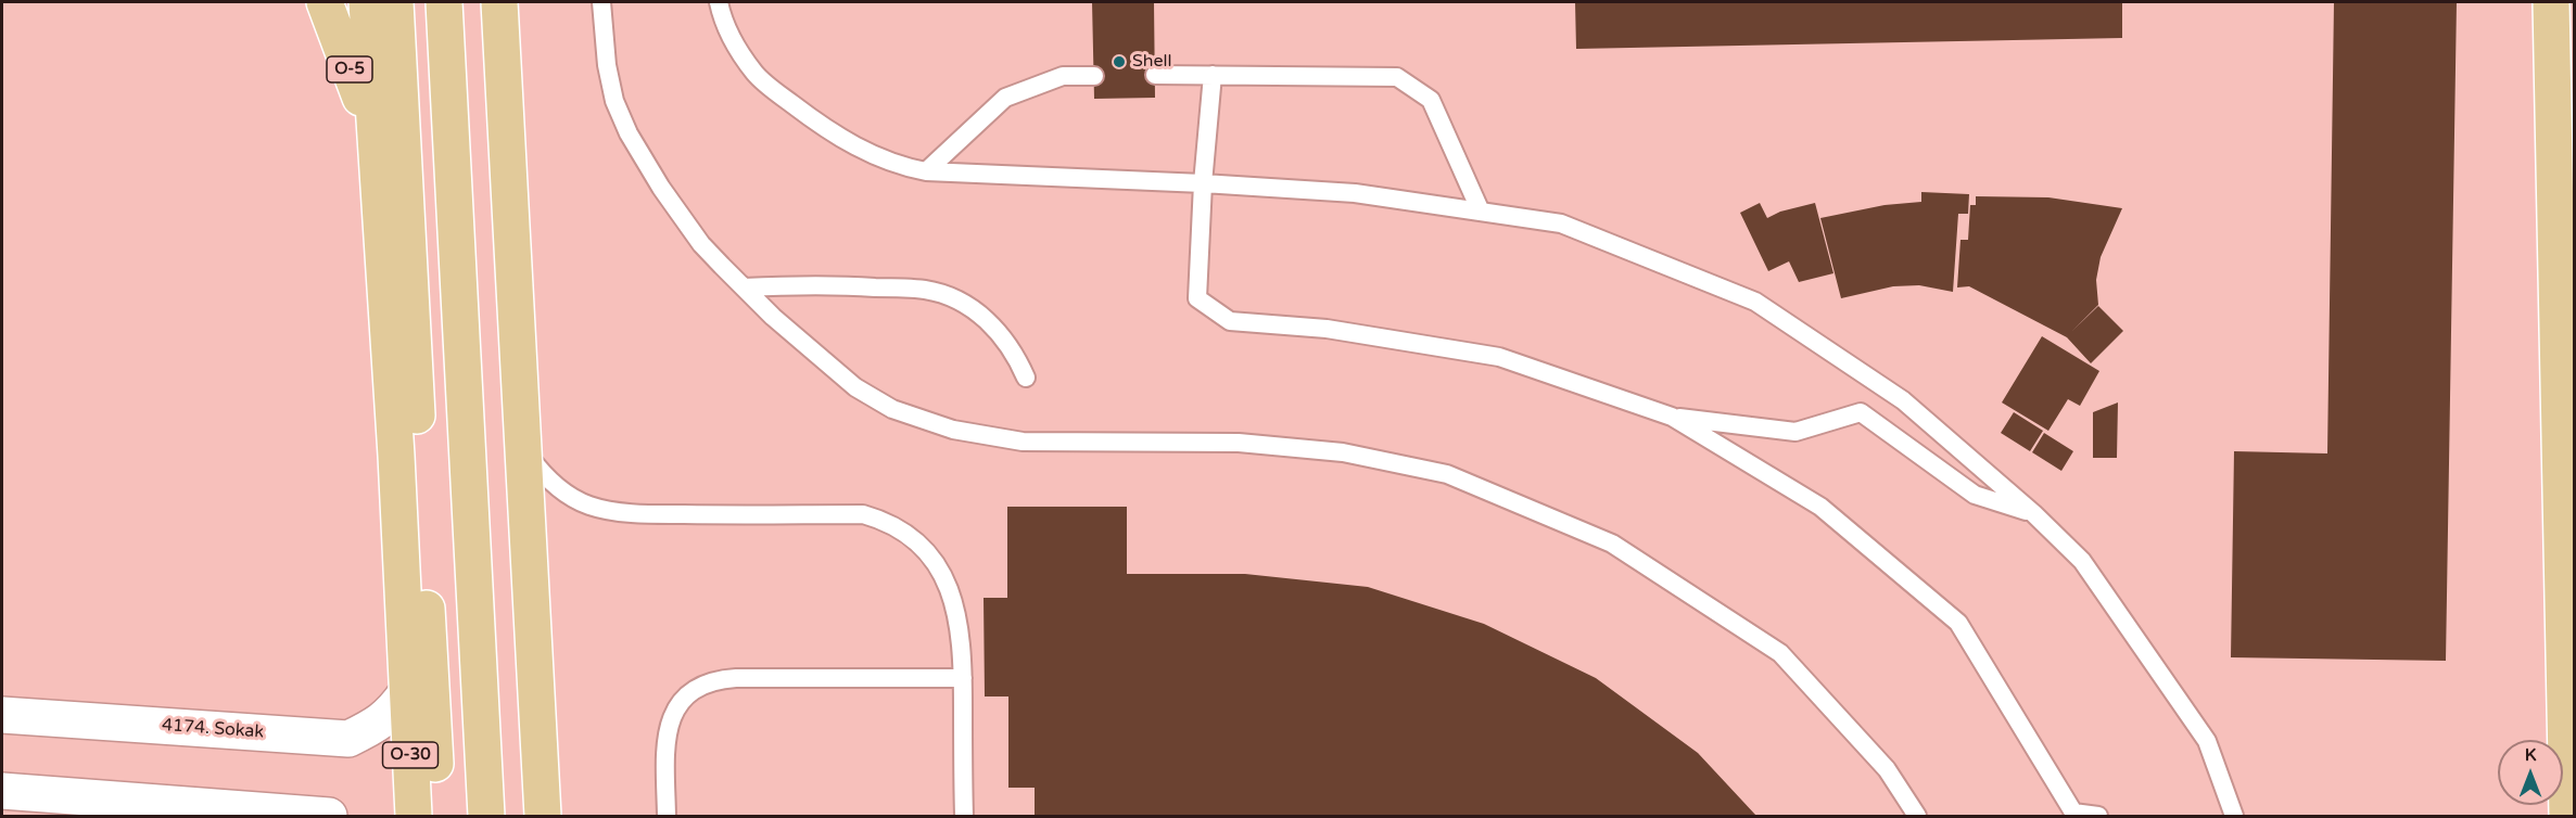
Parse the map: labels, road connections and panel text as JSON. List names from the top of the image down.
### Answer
{
  "streets": {
    "main road": ["O-5", "4174. Sokak", "O-30"]
  },
  "crossings": [
    ["4174. Sokak", "O-30"]
  ],
  "places": ["Shell"],
  "north": "top"
}
